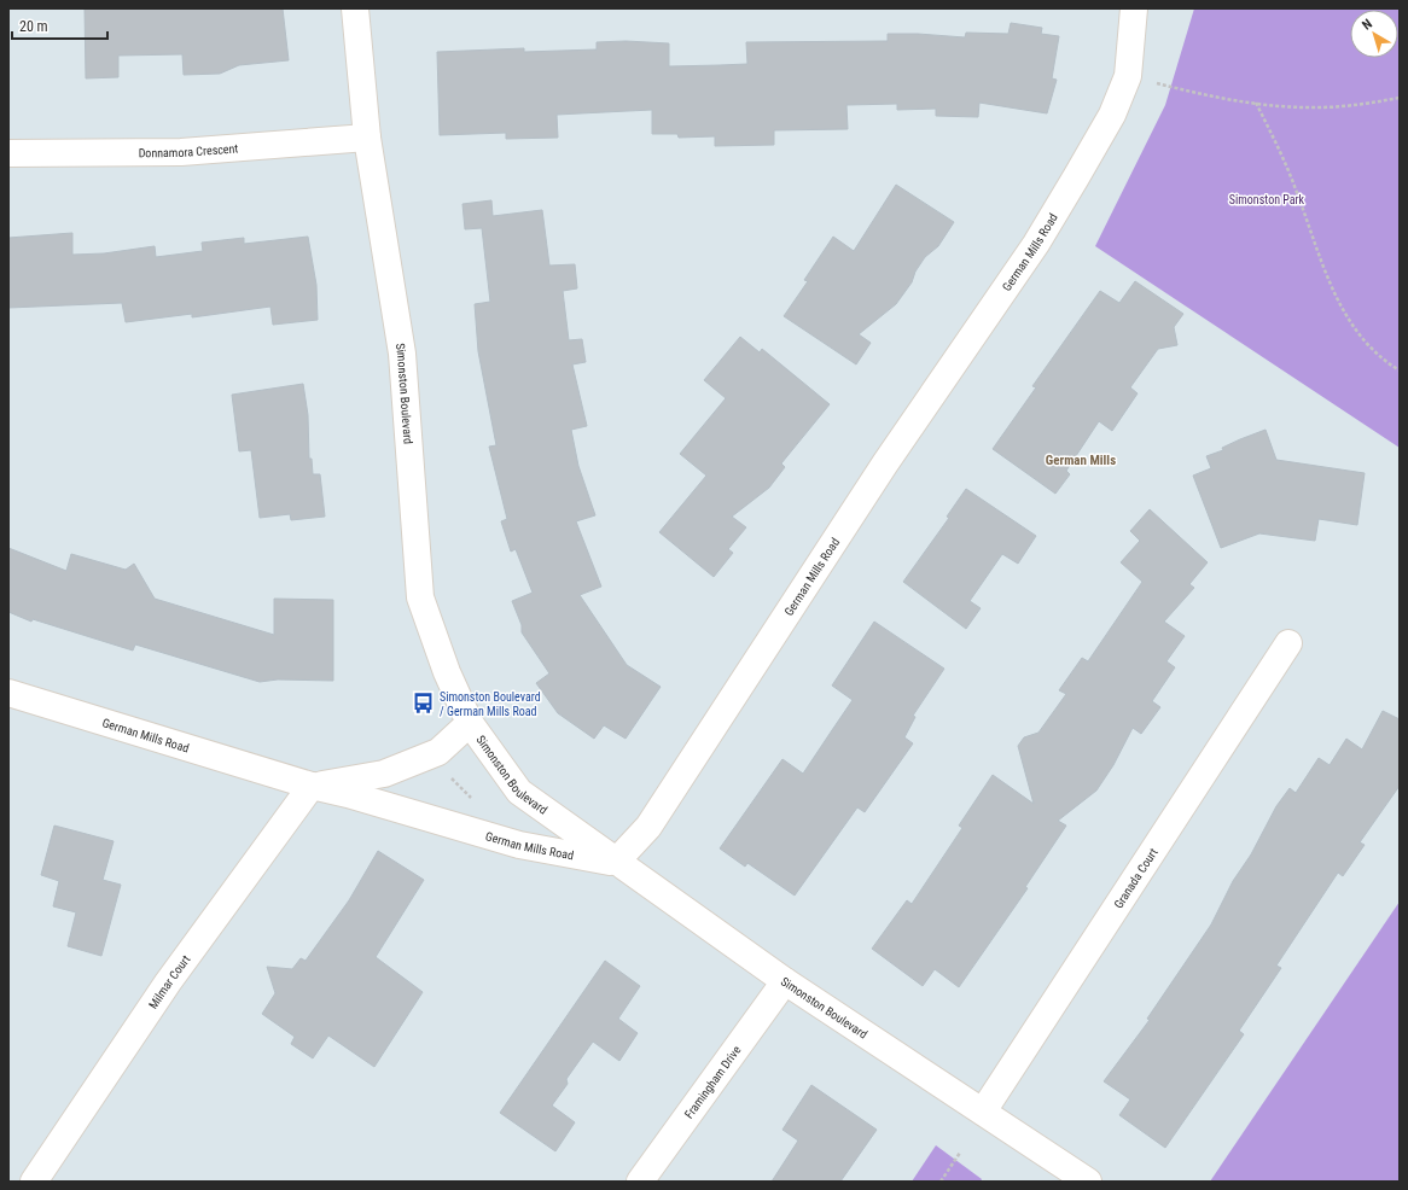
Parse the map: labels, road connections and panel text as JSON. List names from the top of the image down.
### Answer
{
  "streets": {
    "street": [
      "Donnamora Crescent",
      "German Mills Road",
      "Simonston Boulevard",
      "Granada Court",
      "Milmar Court",
      "Framingham Drive"
    ]
  },
  "crossings": [
    ["Donnamora Crescent", "Simonston Boulevard"],
    ["German Mills Road", "Simonston Boulevard"],
    ["German Mills Road", "Milmar Court"],
    ["Simonston Boulevard", "Granada Court"],
    ["Simonston Boulevard", "Framingham Drive"]
  ],
  "districts": ["German Mills"],
  "parks": ["Simonston Park"],
  "places": {
    "bus stop": ["Simonston Boulevard / German Mills Road"]
  },
  "scale_bar": "20 m",
  "north": "top left"
}
